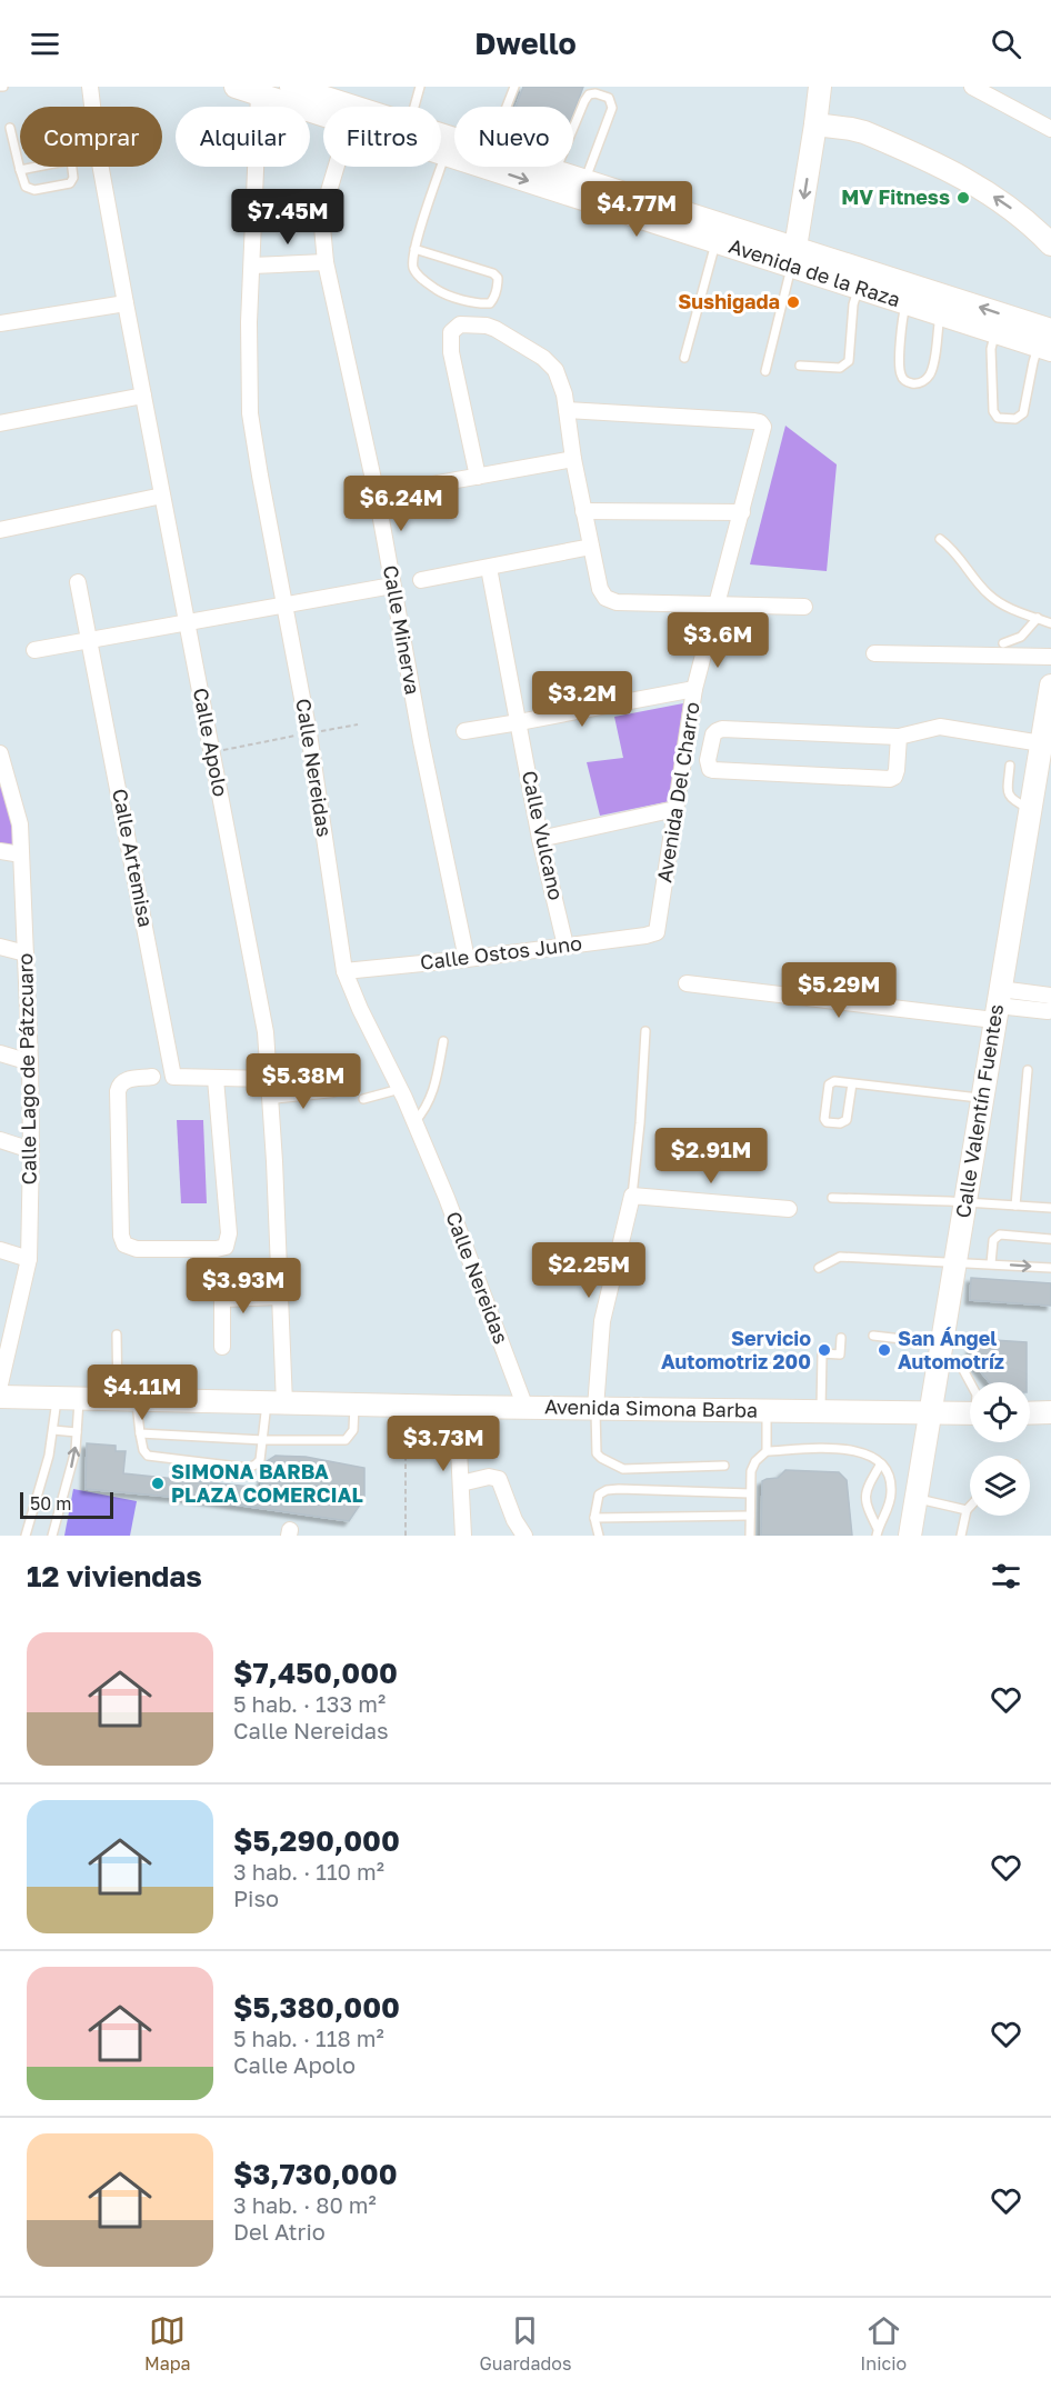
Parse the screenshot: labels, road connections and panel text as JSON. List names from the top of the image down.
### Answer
{
  "streets": {
    "main road": ["Avenida de la Raza", "Calle Valentín Fuentes", "Avenida Simona Barba"],
    "street": [
      "Calle Minerva",
      "Calle Apolo",
      "Calle Nereidas",
      "Avenida Del Charro",
      "Calle Vulcano",
      "Calle Artemisa",
      "Calle Ostos Juno",
      "Calle Lago de Pátzcuaro"
    ]
  },
  "crossings": [
    ["Avenida de la Raza", "Calle Nereidas"],
    ["Calle Minerva", "Calle Ostos Juno"],
    ["Calle Apolo", "Avenida Simona Barba"],
    ["Calle Nereidas", "Calle Ostos Juno"],
    ["Calle Nereidas", "Avenida Simona Barba"],
    ["Avenida Del Charro", "Calle Ostos Juno"],
    ["Calle Vulcano", "Calle Ostos Juno"],
    ["Calle Valentín Fuentes", "Avenida Simona Barba"]
  ],
  "places": [
    "MV Fitness",
    "Sushigada",
    "Servicio Automotriz 200",
    "San Ángel Automotríz",
    "SIMONA BARBA PLAZA COMERCIAL"
  ],
  "scale_bar": "50 m",
  "page": {
    "header": "Dwello",
    "chip": [
      "Comprar",
      "Alquilar",
      "Filtros",
      "Nuevo"
    ],
    "price": [
      "$4.77M",
      "$7.45M",
      "$6.24M",
      "$3.6M",
      "$3.2M",
      "$5.29M",
      "$5.38M",
      "$2.91M",
      "$2.25M",
      "$3.93M",
      "$4.11M",
      "$3.73M"
    ],
    "scale": "50 m",
    "heading": "12 viviendas",
    "list": [
      {
        "name": "$7,450,000",
        "note": "5 hab. · 133 m² · Calle Nereidas"
      },
      {
        "name": "$5,290,000",
        "note": "3 hab. · 110 m² · Piso"
      },
      {
        "name": "$5,380,000",
        "note": "5 hab. · 118 m² · Calle Apolo"
      },
      {
        "name": "$3,730,000",
        "note": "3 hab. · 80 m² · Del Atrio"
      }
    ],
    "tabs": ["Mapa", "Guardados", "Inicio"]
  }
}
